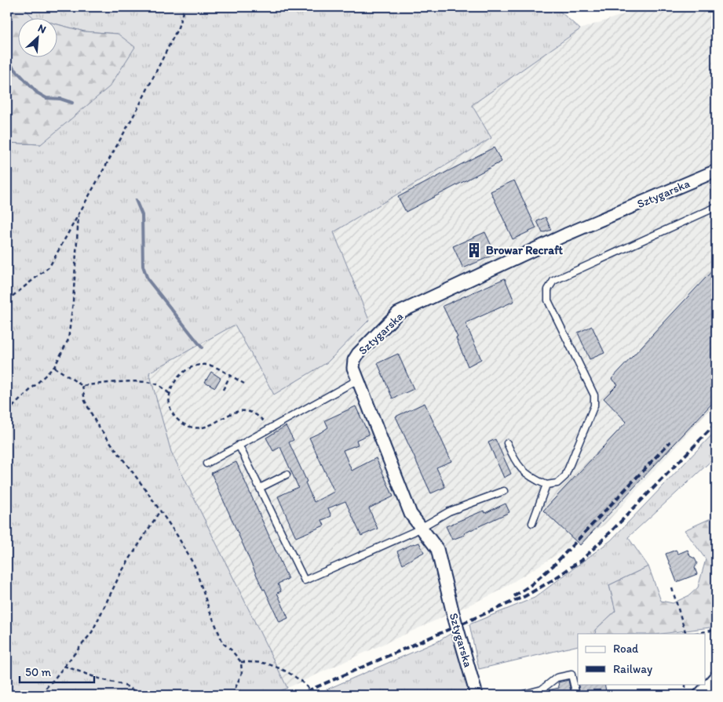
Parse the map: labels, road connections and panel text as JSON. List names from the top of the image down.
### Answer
{
  "streets": {
    "street": ["Sztygarska"]
  },
  "places": {
    "building": ["Browar Recraft"]
  },
  "legend": ["Road", "Railway"],
  "scale_bar": "50 m",
  "north": "top right"
}
